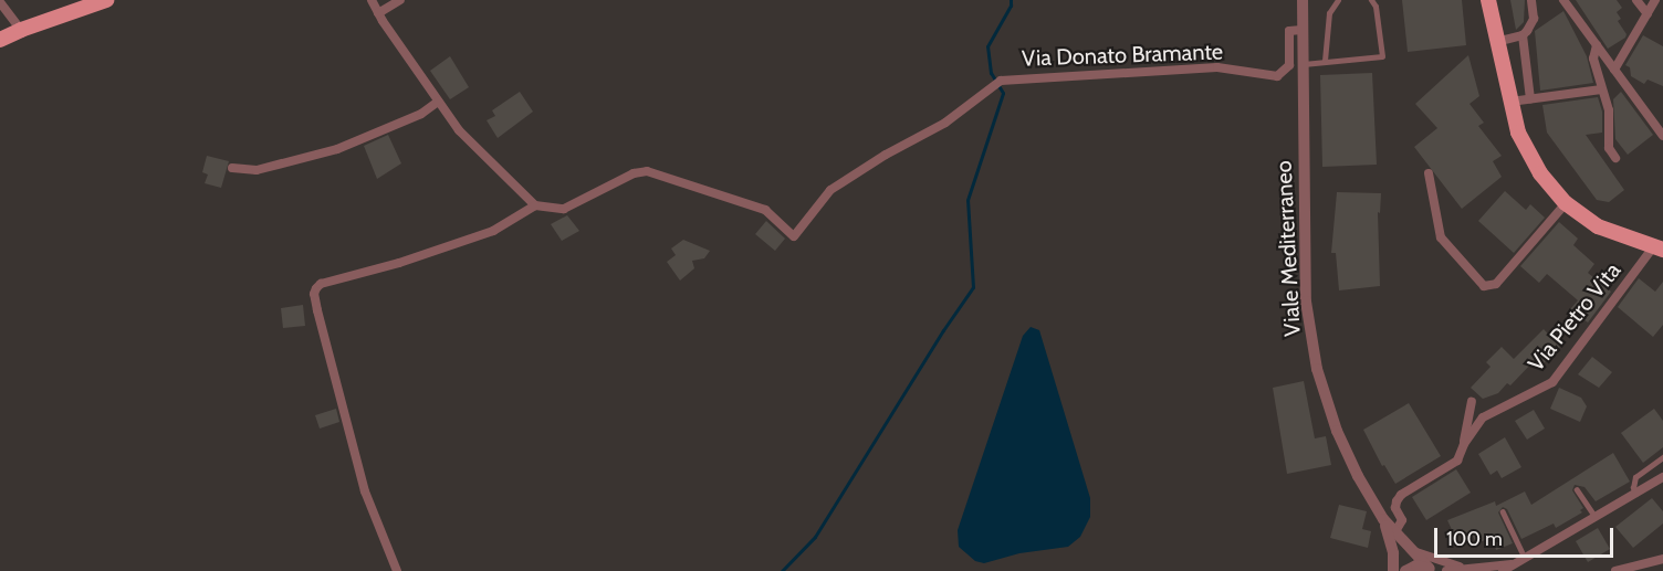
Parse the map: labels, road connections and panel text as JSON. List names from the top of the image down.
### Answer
{
  "streets": {
    "street": ["Via Donato Bramante", "Viale Mediterraneo", "Via Pietro Vita"]
  },
  "crossings": [
    ["Via Donato Bramante", "Viale Mediterraneo"],
    ["Viale Mediterraneo", "Via Pietro Vita"]
  ],
  "scale_bar": "100 m"
}
